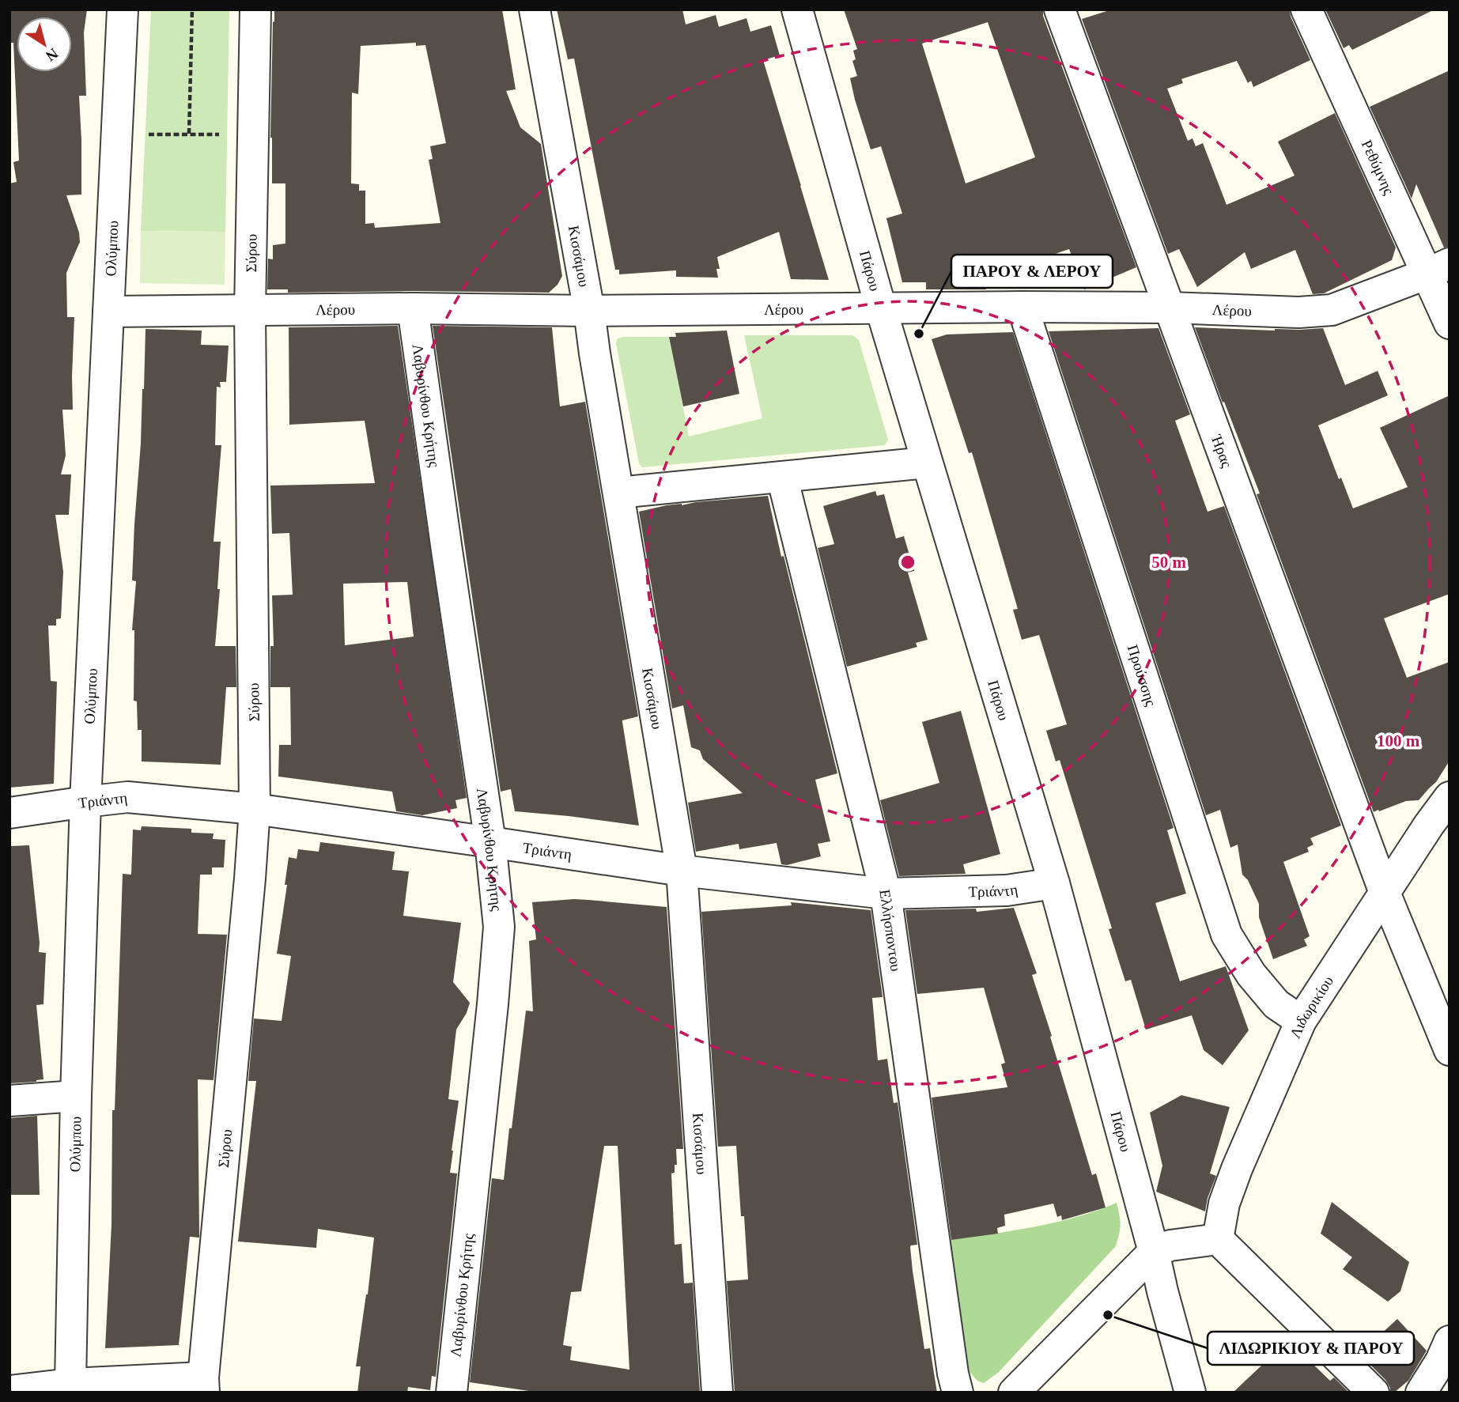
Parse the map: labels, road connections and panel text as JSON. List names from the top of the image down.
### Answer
{
  "streets": {
    "street": [
      "Ρεθύμνης",
      "Ολύμπου",
      "Σύρου",
      "Κισσάμου",
      "Πάρου",
      "Λέρου",
      "Λαβυρίνθου Κρήτης",
      "Ήρας",
      "Προύσσης",
      "Τριάντη",
      "Ελλήσποντου",
      "Λιδωρικίου"
    ]
  },
  "crossings": [
    ["Ρεθύμνης", "Λέρου"],
    ["Ολύμπου", "Λέρου"],
    ["Ολύμπου", "Τριάντη"],
    ["Σύρου", "Λέρου"],
    ["Σύρου", "Τριάντη"],
    ["Κισσάμου", "Λέρου"],
    ["Κισσάμου", "Τριάντη"],
    ["Πάρου", "Λέρου"],
    ["Πάρου", "Τριάντη"],
    ["Λέρου", "Λαβυρίνθου Κρήτης"],
    ["Λέρου", "Ήρας"],
    ["Λέρου", "Προύσσης"],
    ["Λαβυρίνθου Κρήτης", "Τριάντη"],
    ["Ήρας", "Λιδωρικίου"],
    ["Προύσσης", "Λιδωρικίου"],
    ["Τριάντη", "Ελλήσποντου"]
  ],
  "places": ["ΠΑΡΟΥ & ΛΕΡΟΥ", "ΛΙΔΩΡΙΚΙΟΥ & ΠΑΡΟΥ"],
  "north": "bottom right",
  "rings": ["50 m", "100 m"]
}
